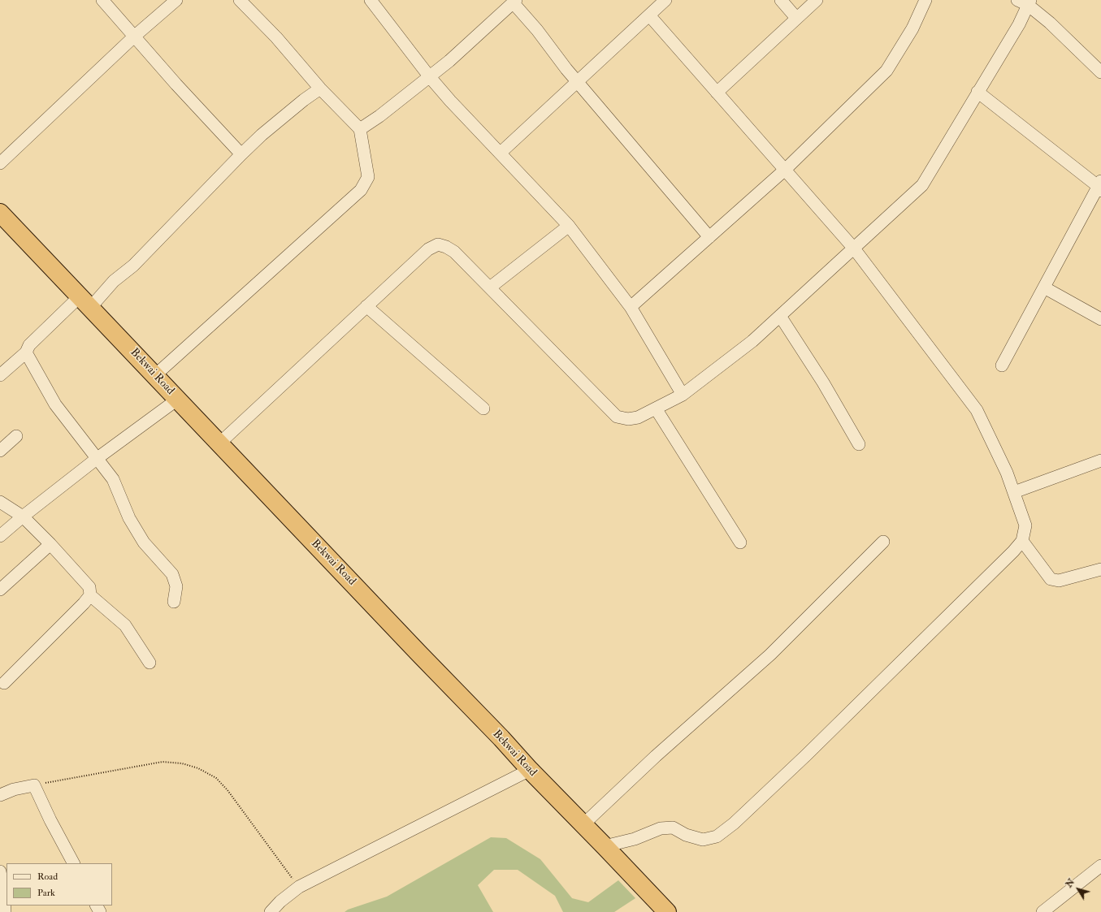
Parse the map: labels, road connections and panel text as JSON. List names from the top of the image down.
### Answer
{
  "streets": {
    "highway": ["Bekwai Road"]
  },
  "legend": ["Road", "Park"],
  "north": "top left"
}
